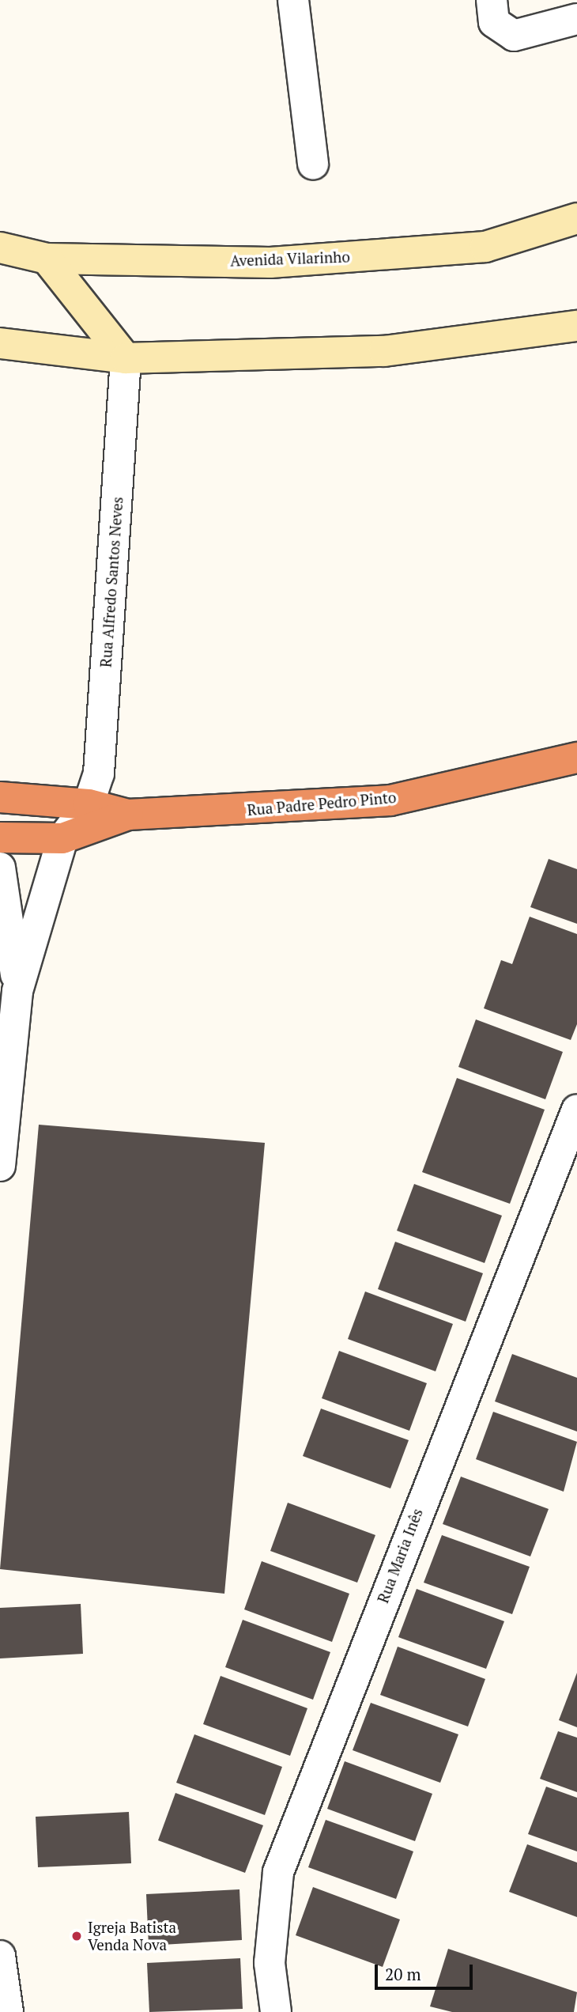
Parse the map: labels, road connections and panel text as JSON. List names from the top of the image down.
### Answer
{
  "streets": {
    "highway": ["Rua Padre Pedro Pinto"],
    "main road": ["Avenida Vilarinho"],
    "street": ["Rua Alfredo Santos Neves", "Rua Maria Inês"]
  },
  "crossings": [
    ["Rua Alfredo Santos Neves", "Rua Padre Pedro Pinto"]
  ],
  "places": ["Igreja Batista Venda Nova"],
  "scale_bar": "20 m"
}
